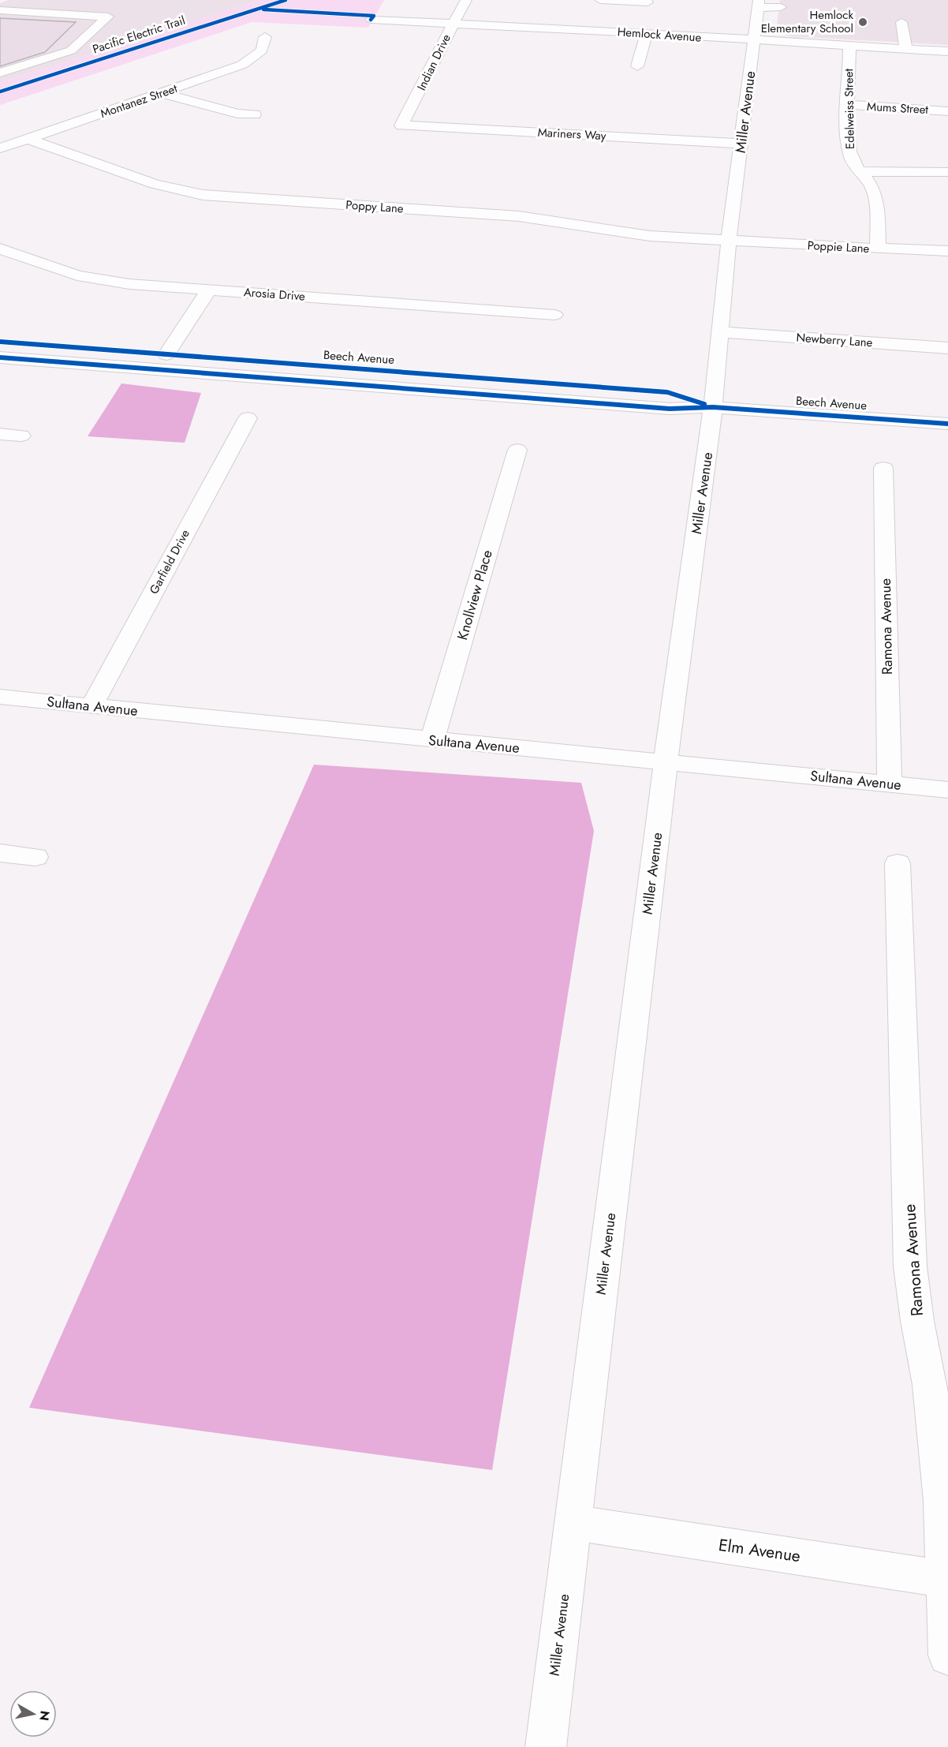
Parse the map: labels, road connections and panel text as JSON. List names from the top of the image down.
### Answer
{
  "streets": {
    "street": [
      "Hemlock Avenue",
      "Indian Drive",
      "Montanez Street",
      "Mums Street",
      "Edelweiss Street",
      "Miller Avenue",
      "Mariners Way",
      "Poppy Lane",
      "Poppie Lane",
      "Arosia Drive",
      "Newberry Lane",
      "Beech Avenue",
      "Garfield Drive",
      "Knollview Place",
      "Ramona Avenue",
      "Sultana Avenue",
      "Elm Avenue"
    ],
    "cycle path": ["Pacific Electric Trail"]
  },
  "crossings": [
    ["Hemlock Avenue", "Indian Drive"],
    ["Hemlock Avenue", "Edelweiss Street"],
    ["Hemlock Avenue", "Miller Avenue"],
    ["Indian Drive", "Mariners Way"],
    ["Montanez Street", "Poppy Lane"],
    ["Mums Street", "Edelweiss Street"],
    ["Edelweiss Street", "Poppie Lane"],
    ["Miller Avenue", "Mariners Way"],
    ["Miller Avenue", "Poppy Lane"],
    ["Miller Avenue", "Poppie Lane"],
    ["Miller Avenue", "Newberry Lane"],
    ["Miller Avenue", "Beech Avenue"],
    ["Miller Avenue", "Sultana Avenue"],
    ["Miller Avenue", "Elm Avenue"],
    ["Poppy Lane", "Poppie Lane"],
    ["Garfield Drive", "Sultana Avenue"],
    ["Knollview Place", "Sultana Avenue"],
    ["Ramona Avenue", "Sultana Avenue"],
    ["Ramona Avenue", "Elm Avenue"]
  ],
  "places": ["Hemlock Elementary School"],
  "north": "right"
}
